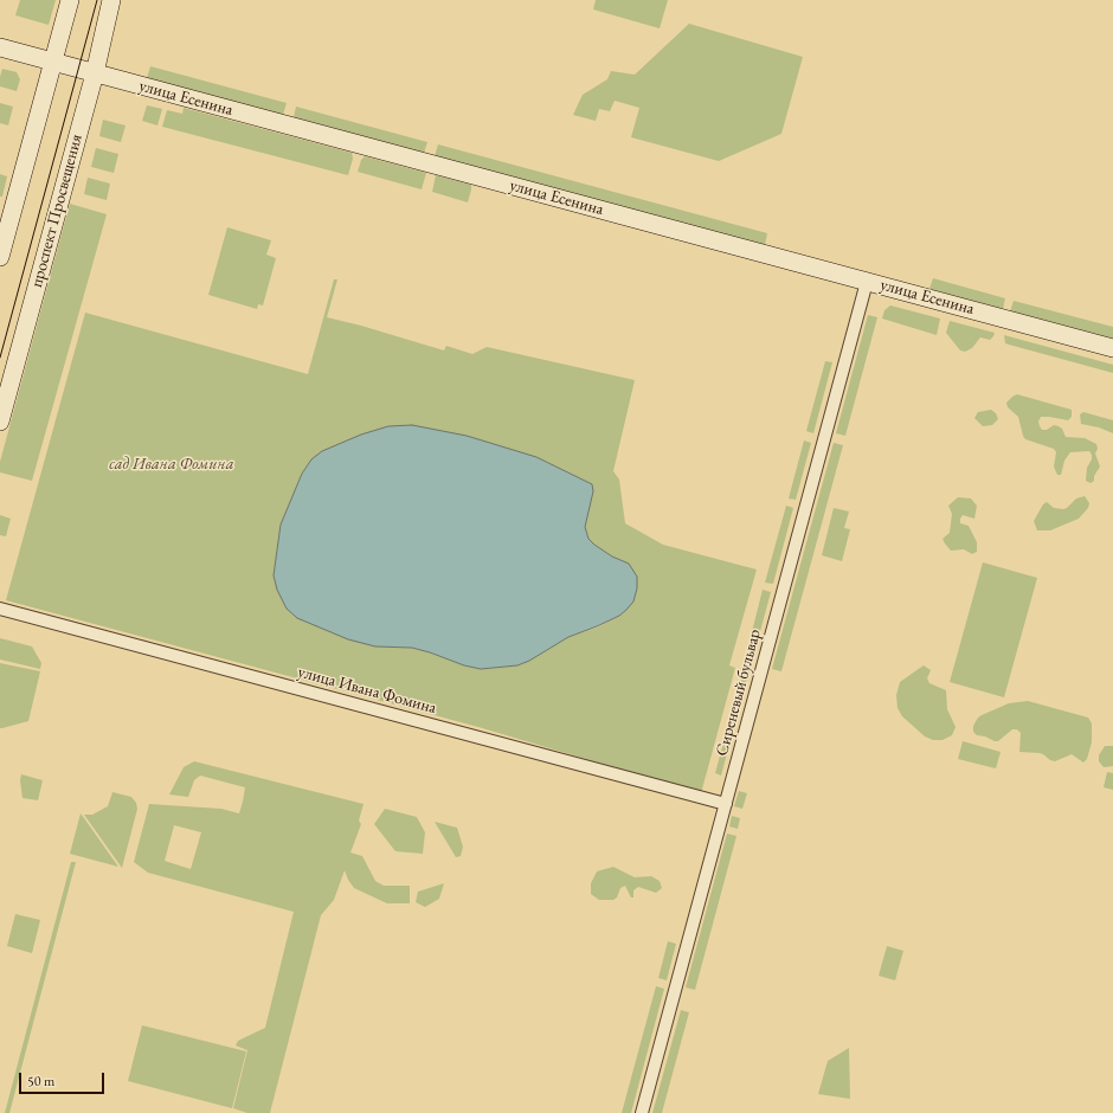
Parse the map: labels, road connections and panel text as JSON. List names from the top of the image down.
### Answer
{
  "streets": {
    "street": [
      "улица Есенина",
      "проспект Просвещения",
      "улица Ивана Фомина",
      "Сиреневый бульвар"
    ]
  },
  "crossings": [
    ["улица Есенина", "проспект Просвещения"],
    ["улица Есенина", "Сиреневый бульвар"],
    ["улица Ивана Фомина", "Сиреневый бульвар"]
  ],
  "parks": ["сад Ивана Фомина"],
  "scale_bar": "50 m"
}
